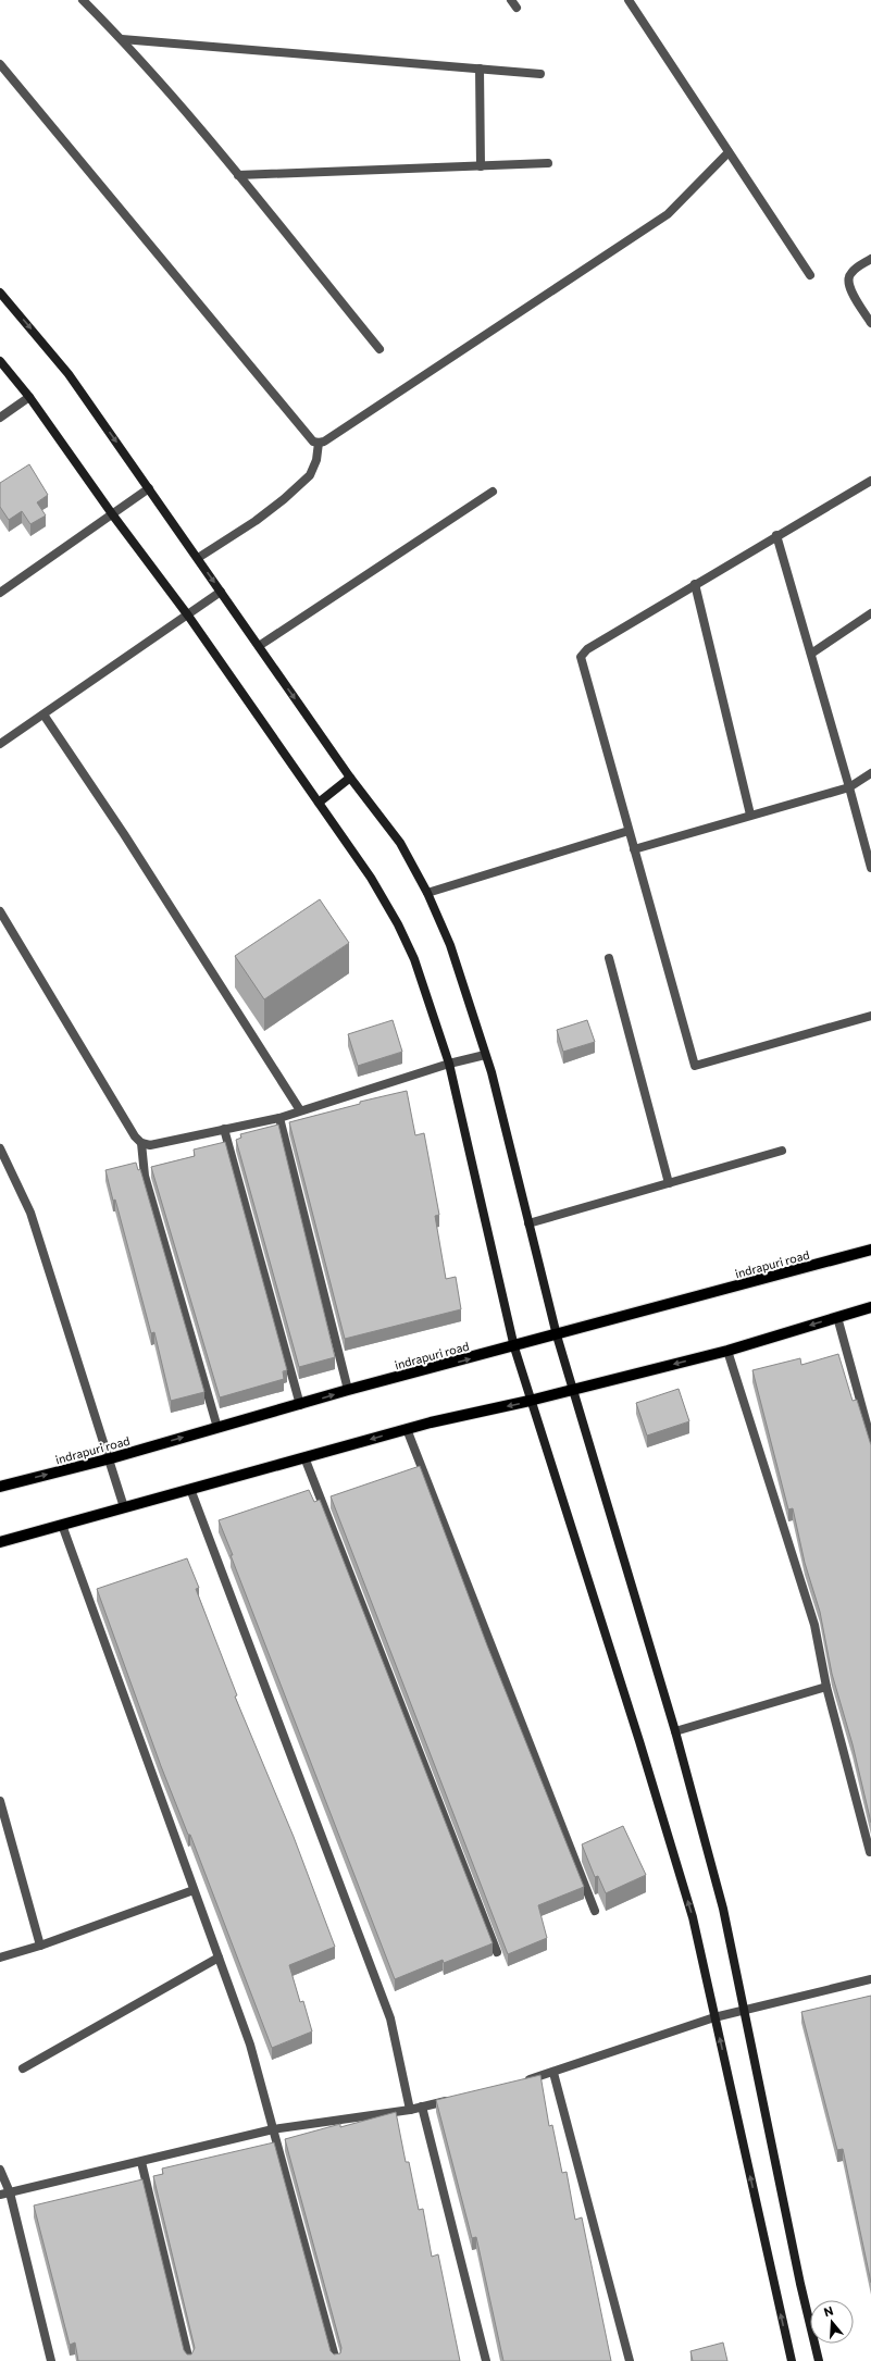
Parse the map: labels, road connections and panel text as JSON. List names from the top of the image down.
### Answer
{
  "streets": {
    "main road": ["indrapuri road"]
  },
  "north": "top"
}
